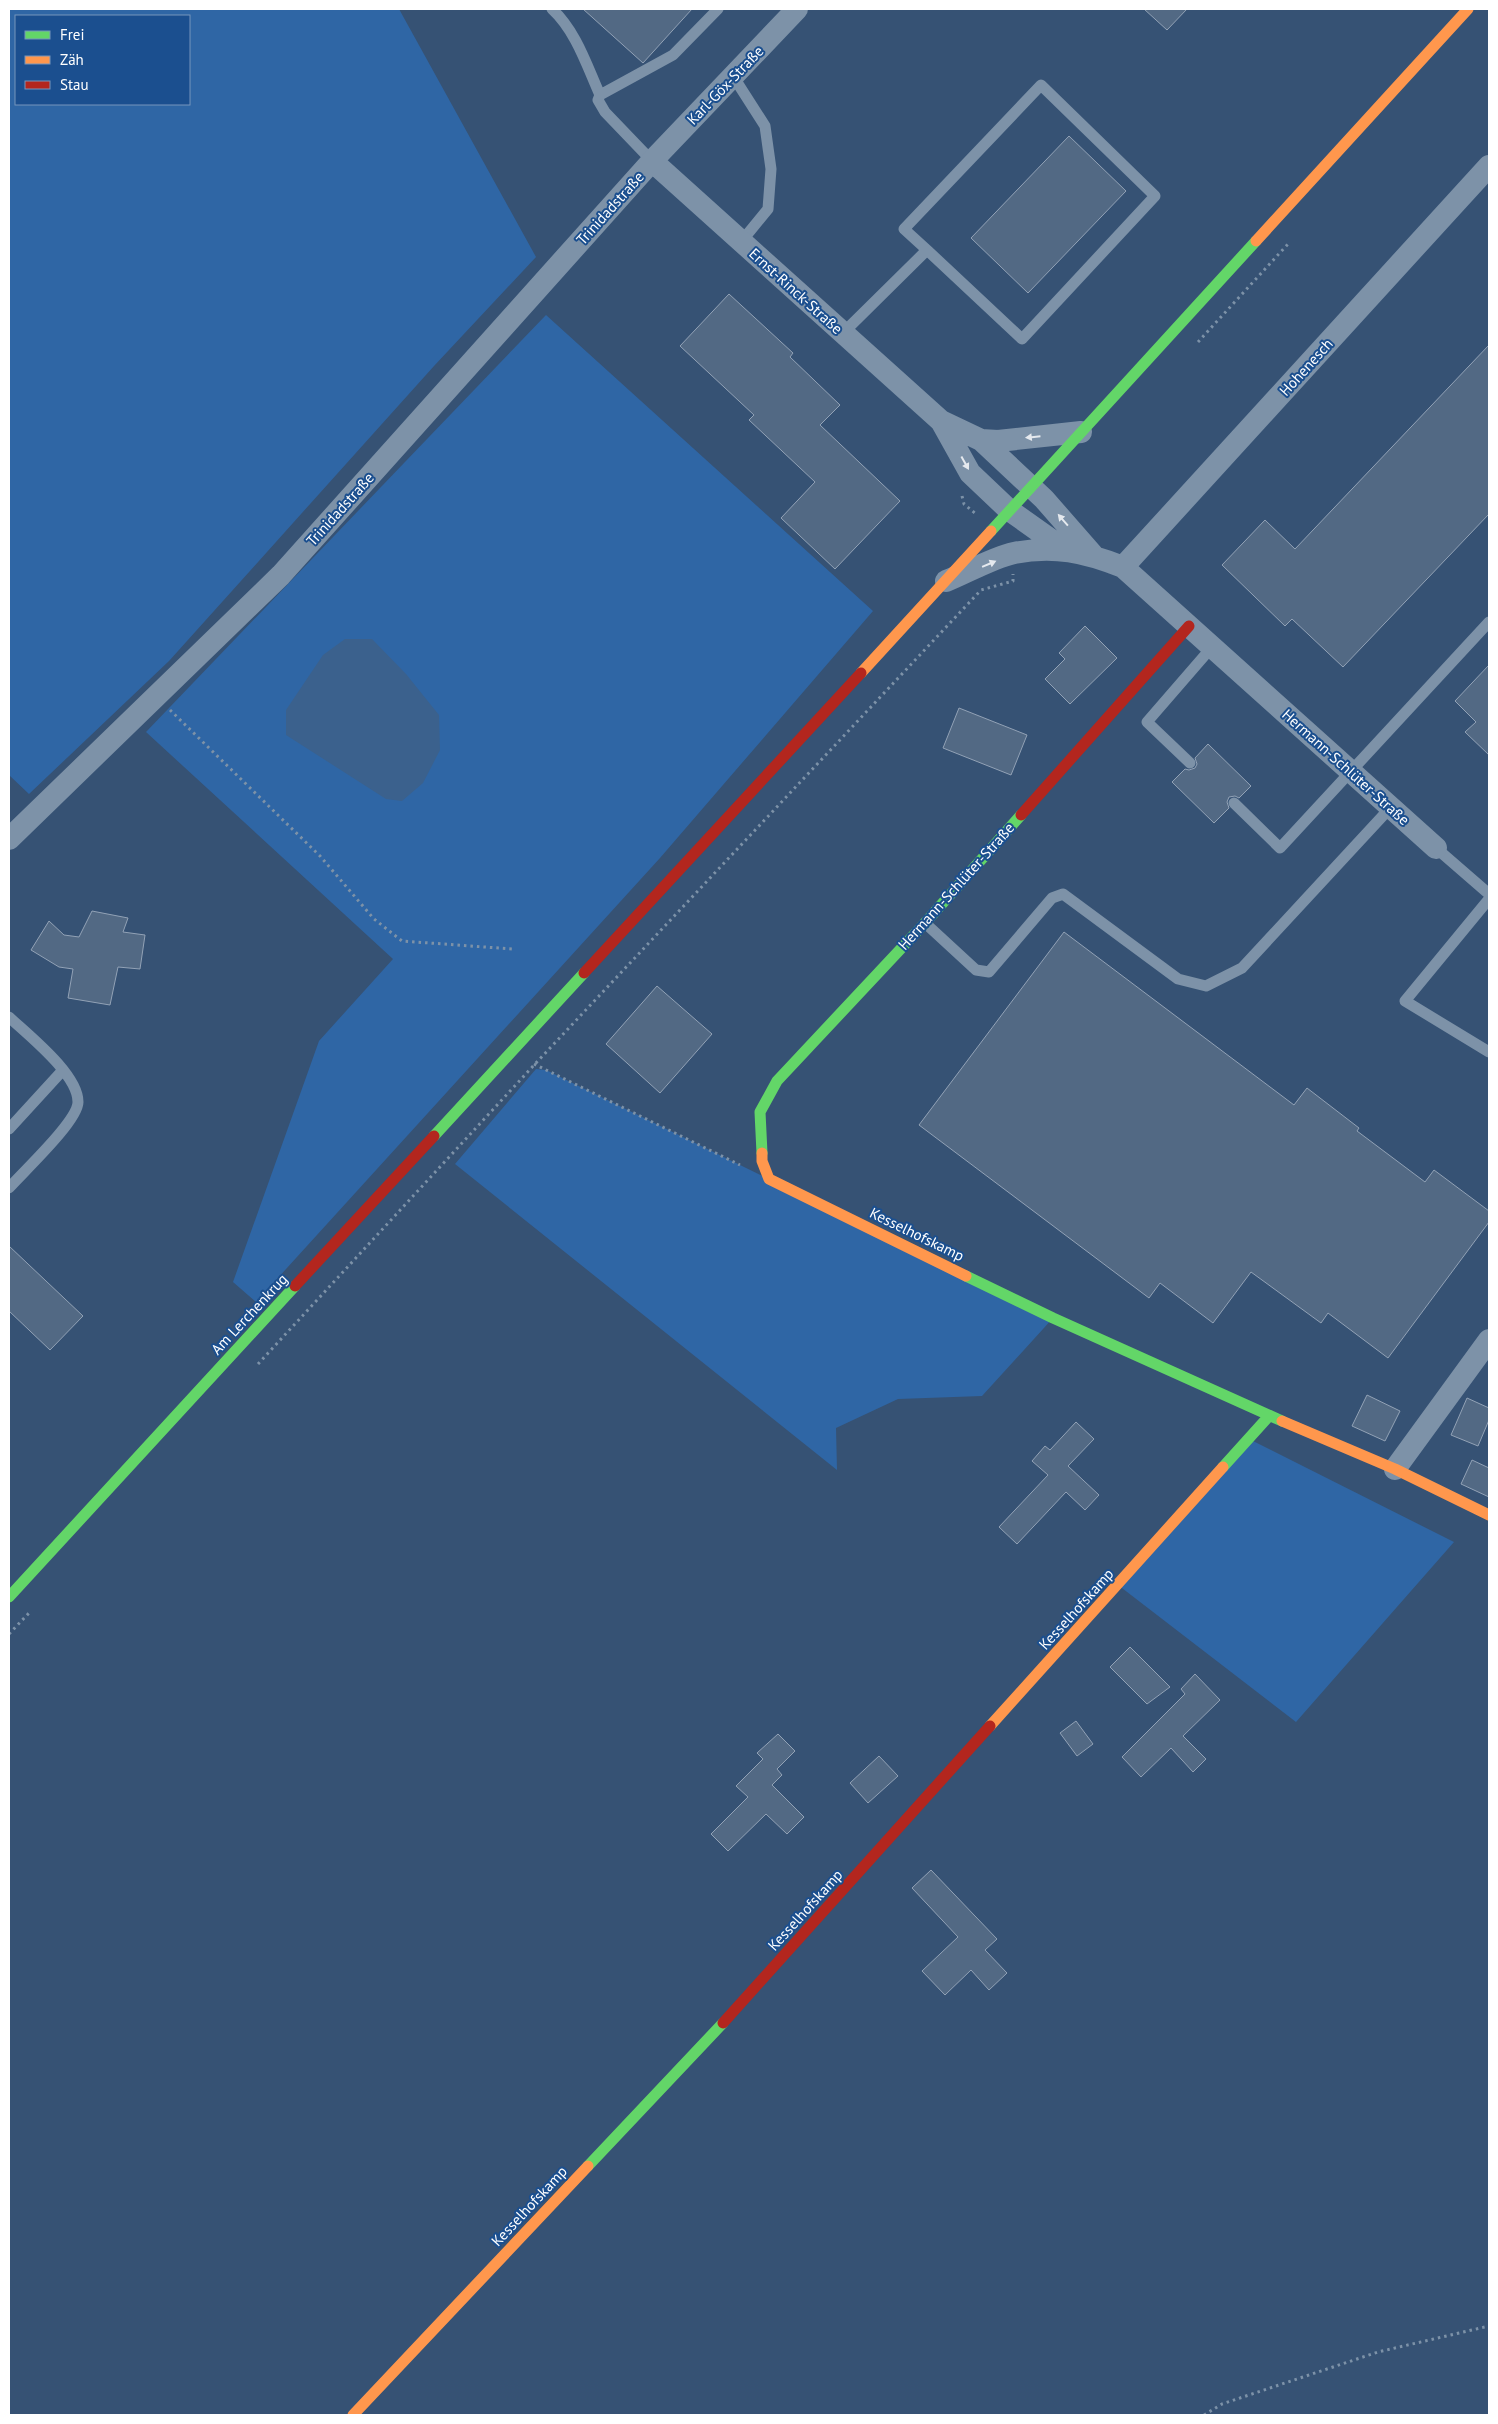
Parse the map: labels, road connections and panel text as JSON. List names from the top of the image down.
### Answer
{
  "streets": {
    "street": [
      "Karl-Göx-Straße",
      "Trinidadstraße",
      "Ernst-Rinck-Straße",
      "Hohenesch",
      "Hermann-Schlüter-Straße",
      "Kesselhofskamp",
      "Am Lerchenkrug"
    ]
  },
  "crossings": [
    ["Karl-Göx-Straße", "Trinidadstraße"],
    ["Karl-Göx-Straße", "Ernst-Rinck-Straße"],
    ["Trinidadstraße", "Ernst-Rinck-Straße"],
    ["Ernst-Rinck-Straße", "Hermann-Schlüter-Straße"],
    ["Ernst-Rinck-Straße", "Am Lerchenkrug"],
    ["Hohenesch", "Hermann-Schlüter-Straße"],
    ["Hermann-Schlüter-Straße", "Kesselhofskamp"],
    ["Hermann-Schlüter-Straße", "Am Lerchenkrug"]
  ],
  "legend": ["Frei", "Zäh", "Stau"]
}
